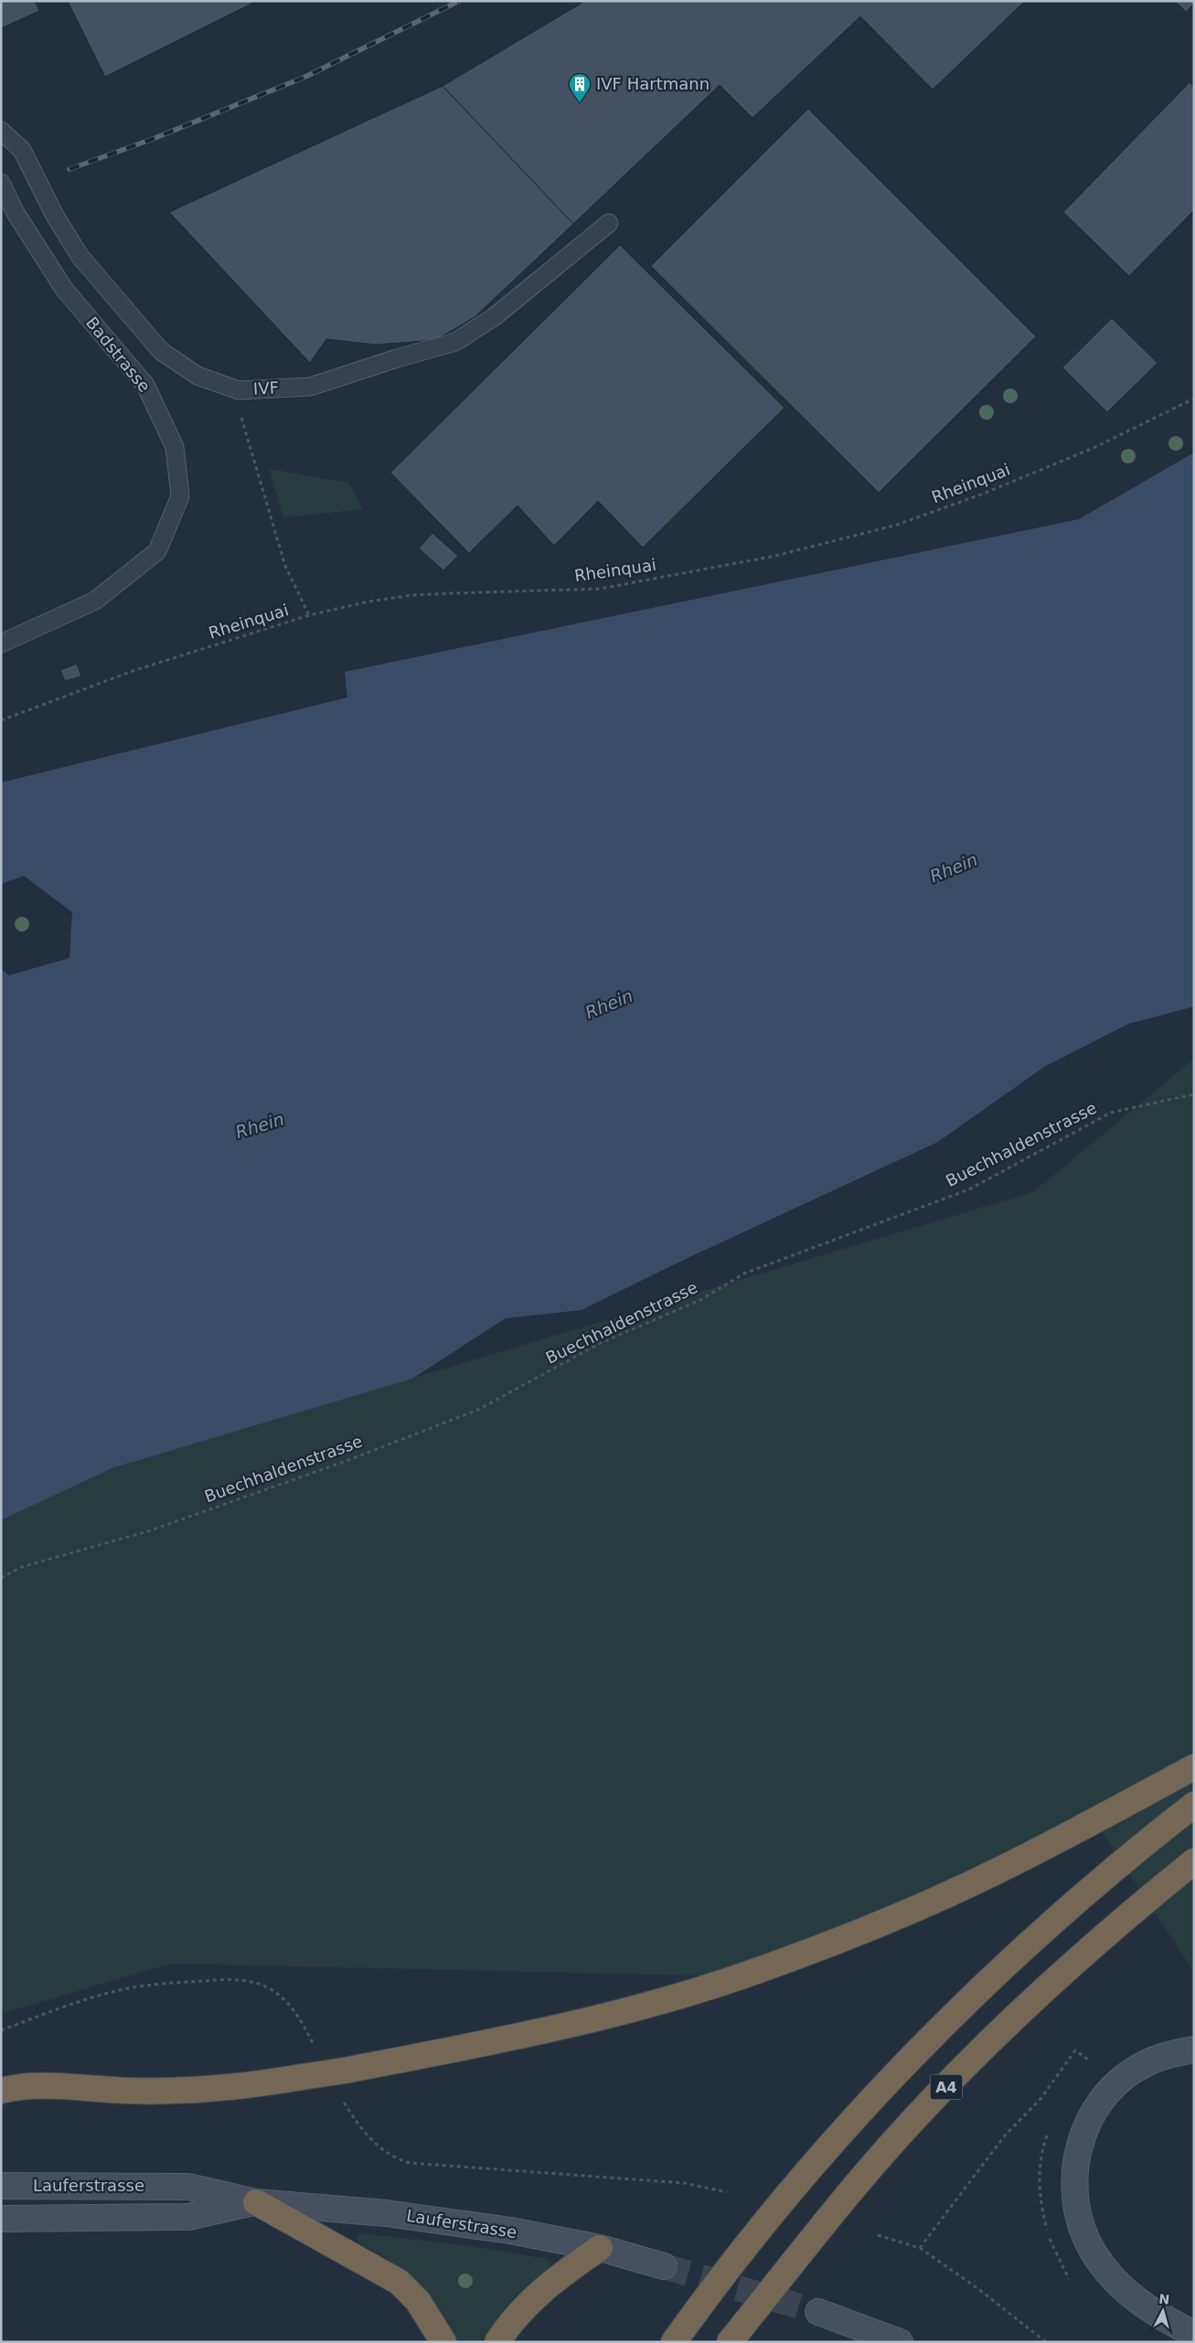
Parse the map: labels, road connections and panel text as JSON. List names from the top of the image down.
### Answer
{
  "streets": {
    "highway": ["A4"],
    "street": ["Lauferstrasse"],
    "lane": ["Badstrasse", "IVF"],
    "path": ["Rheinquai", "Buechhaldenstrasse"]
  },
  "water": ["Rhein"],
  "places": {
    "building": ["IVF Hartmann"]
  },
  "north": "top"
}
